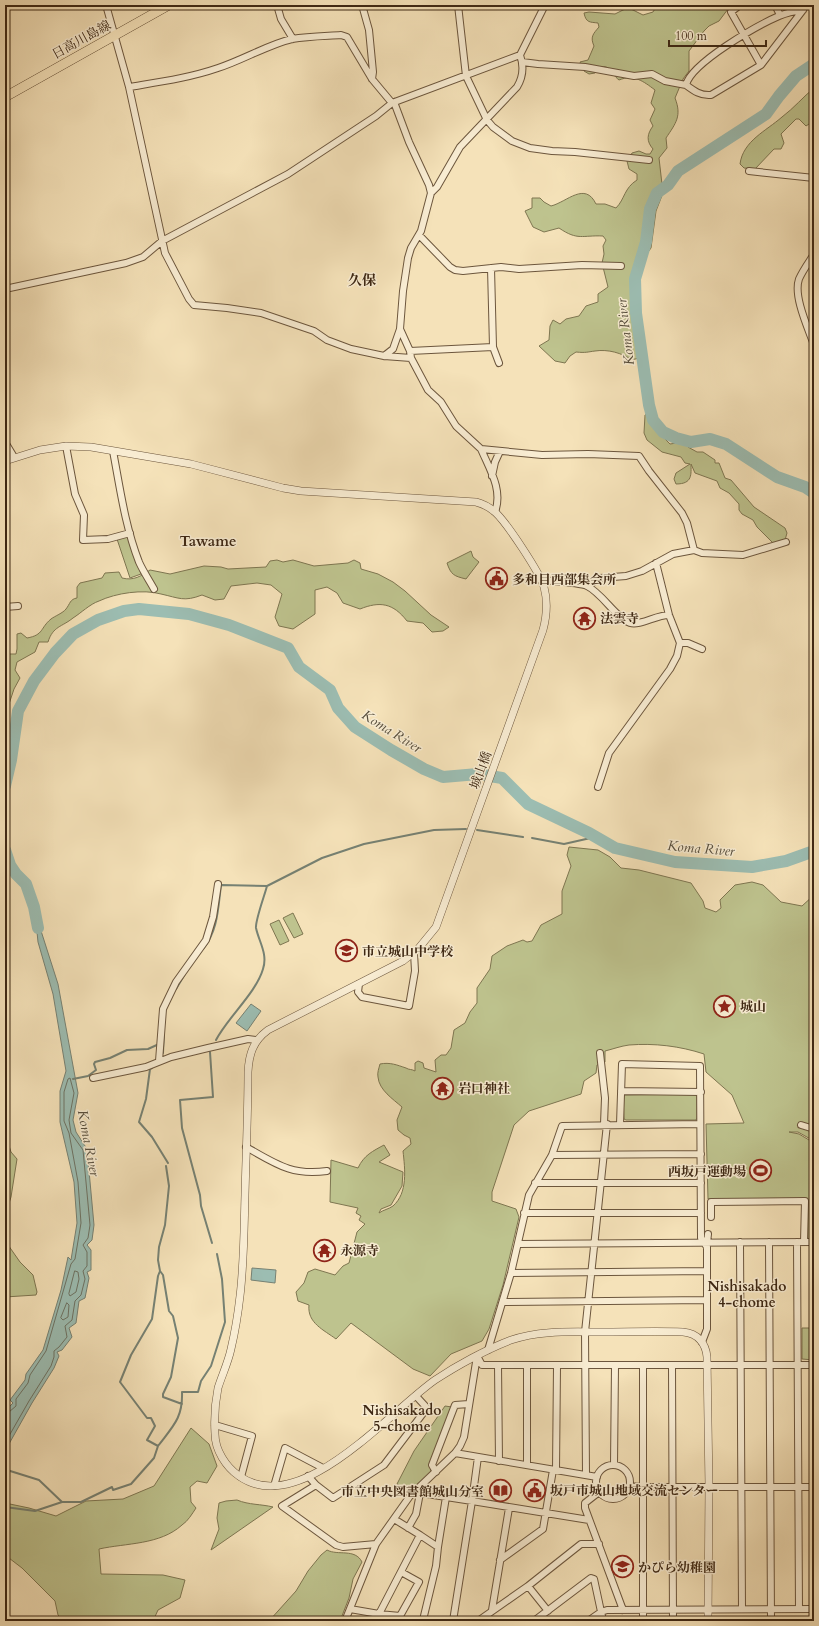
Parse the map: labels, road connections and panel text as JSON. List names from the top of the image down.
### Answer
{
  "streets": {
    "main road": ["日高川島線"],
    "street": ["城山橋"]
  },
  "districts": [
    "久保",
    "Tawame",
    "Nishisakado 4-chome",
    "Nishisakado 5-chome"
  ],
  "water": ["Koma River"],
  "places": {
    "public building": ["多和目西部集会所", "坂戸市城山地域交流センター"],
    "temple": ["法雲寺", "岩口神社", "永源寺"],
    "school or university": ["市立城山中学校", "かぴら幼稚園"],
    "place": ["城山"],
    "sports": ["西坂戸運動場"],
    "library": ["市立中央図書館城山分室"]
  },
  "scale_bar": "100 m"
}
